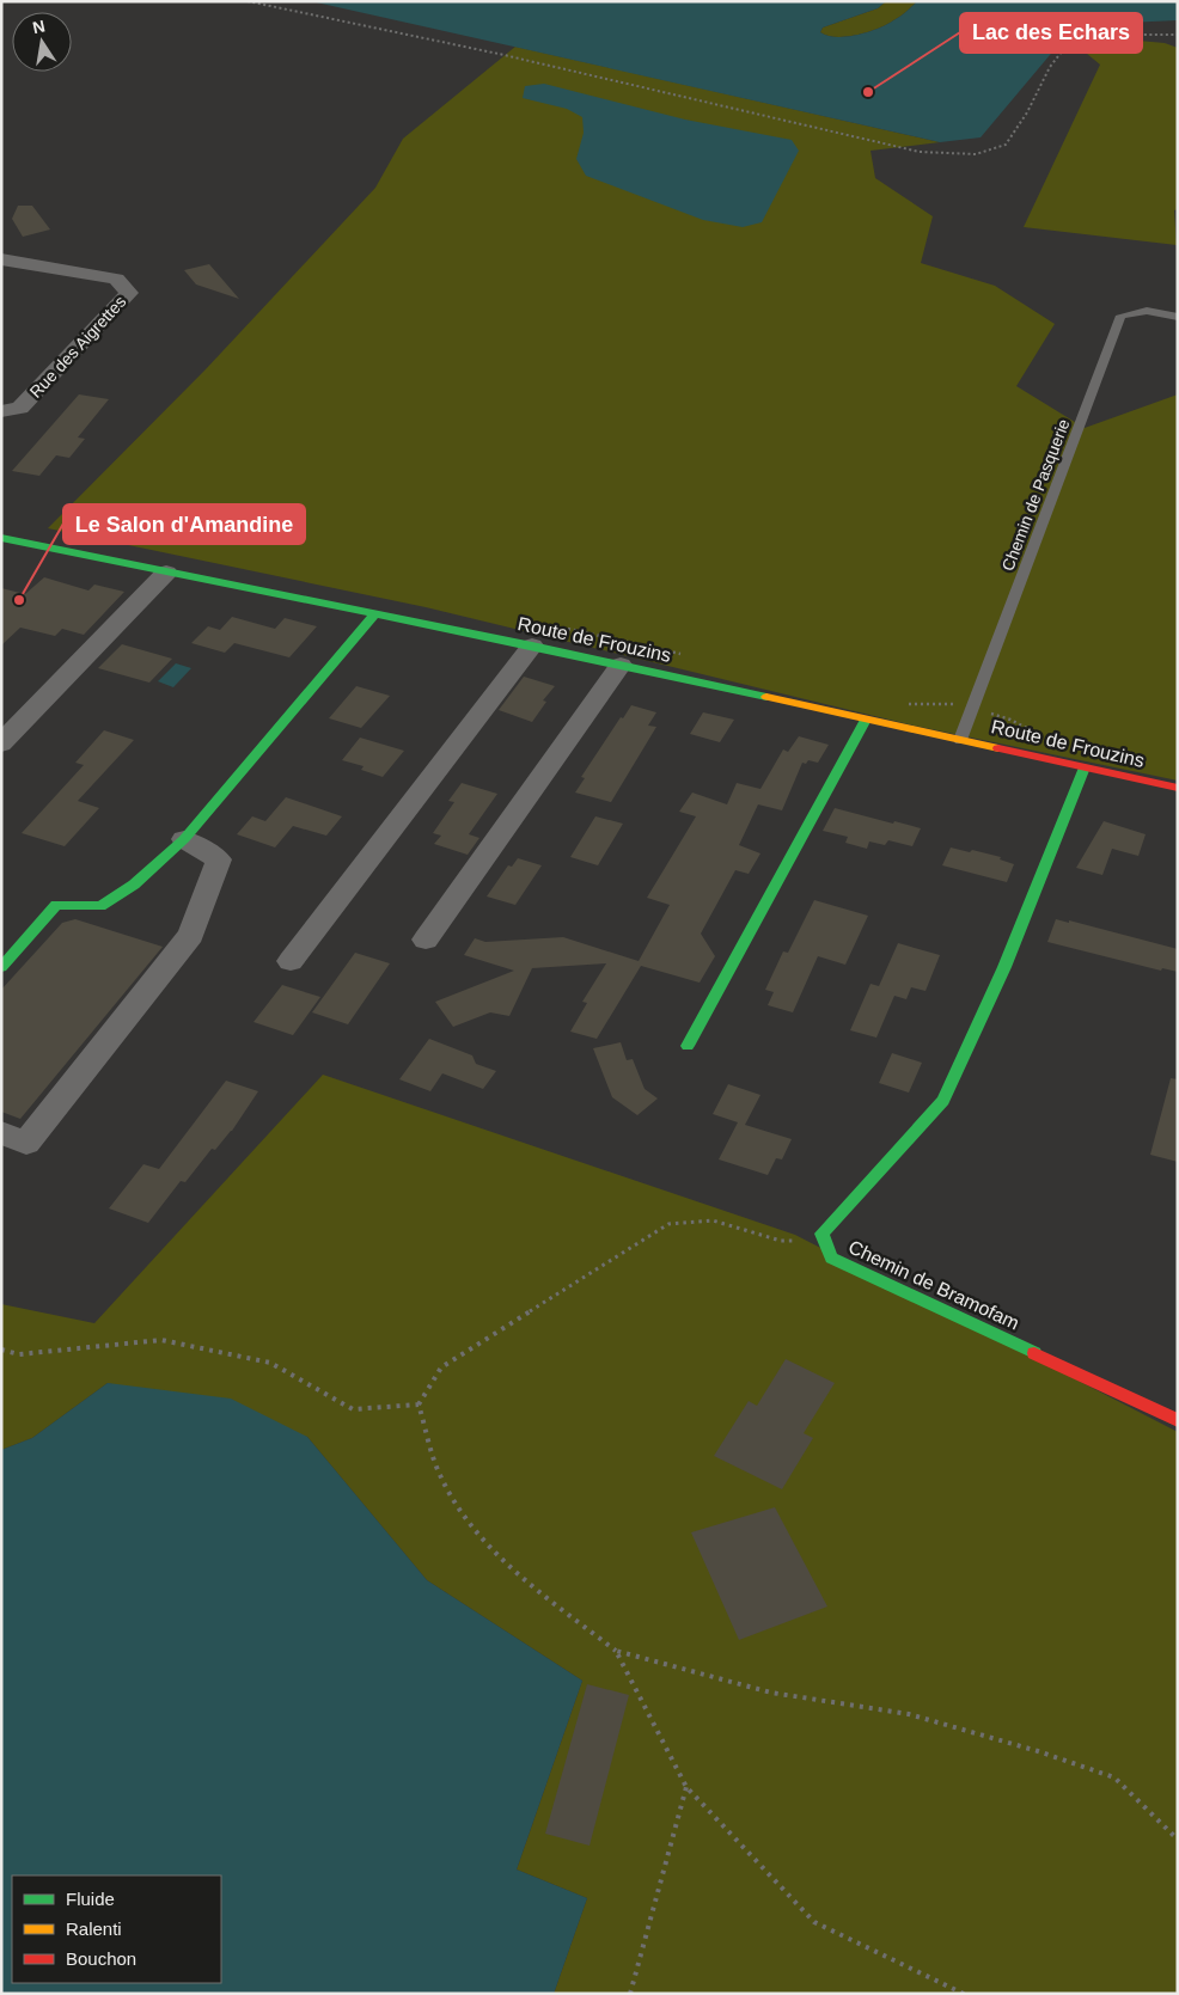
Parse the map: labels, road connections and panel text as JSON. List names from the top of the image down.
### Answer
{
  "streets": {
    "street": ["Rue des Aigrettes", "Route de Frouzins", "Chemin de Bramofam"],
    "lane": ["Chemin de Pasquerie"]
  },
  "crossings": [
    ["Chemin de Pasquerie", "Route de Frouzins"],
    ["Route de Frouzins", "Chemin de Bramofam"]
  ],
  "places": ["Lac des Echars", "Le Salon d'Amandine"],
  "legend": ["Fluide", "Ralenti", "Bouchon"],
  "north": "top"
}
